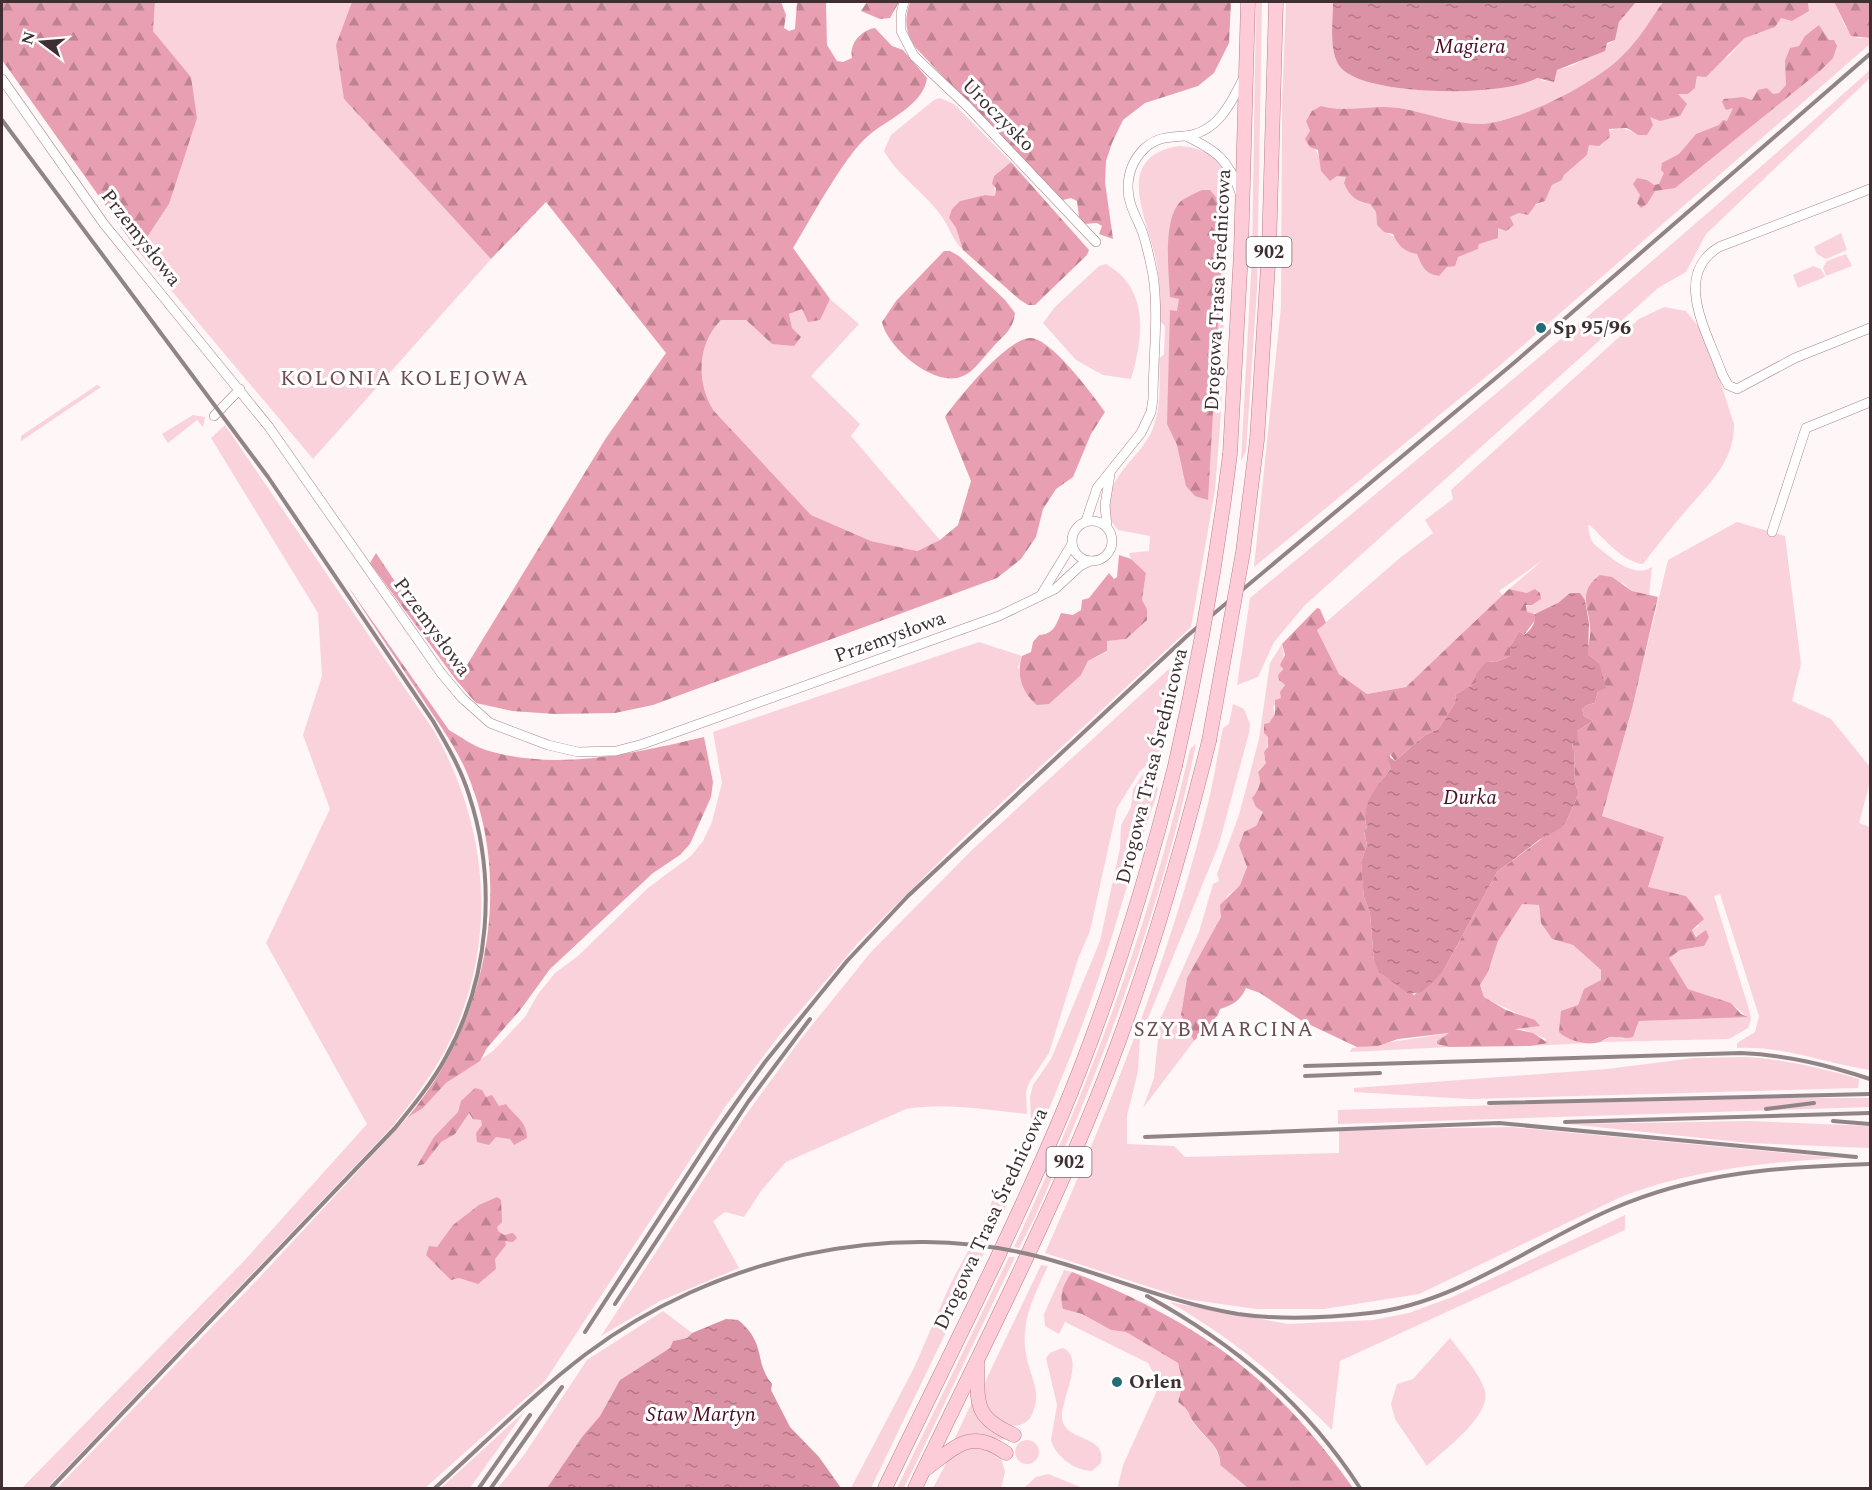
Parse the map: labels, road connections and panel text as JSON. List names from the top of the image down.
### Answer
{
  "streets": {
    "main road": ["902", "Drogowa Trasa Średnicowa"],
    "street": ["Uroczysko", "Przemysłowa"]
  },
  "districts": ["KOLONIA KOLEJOWA", "SZYB MARCINA"],
  "water": ["Magiera", "Durka", "Staw Martyn"],
  "places": ["Sp 95/96", "Orlen"],
  "north": "left"
}
